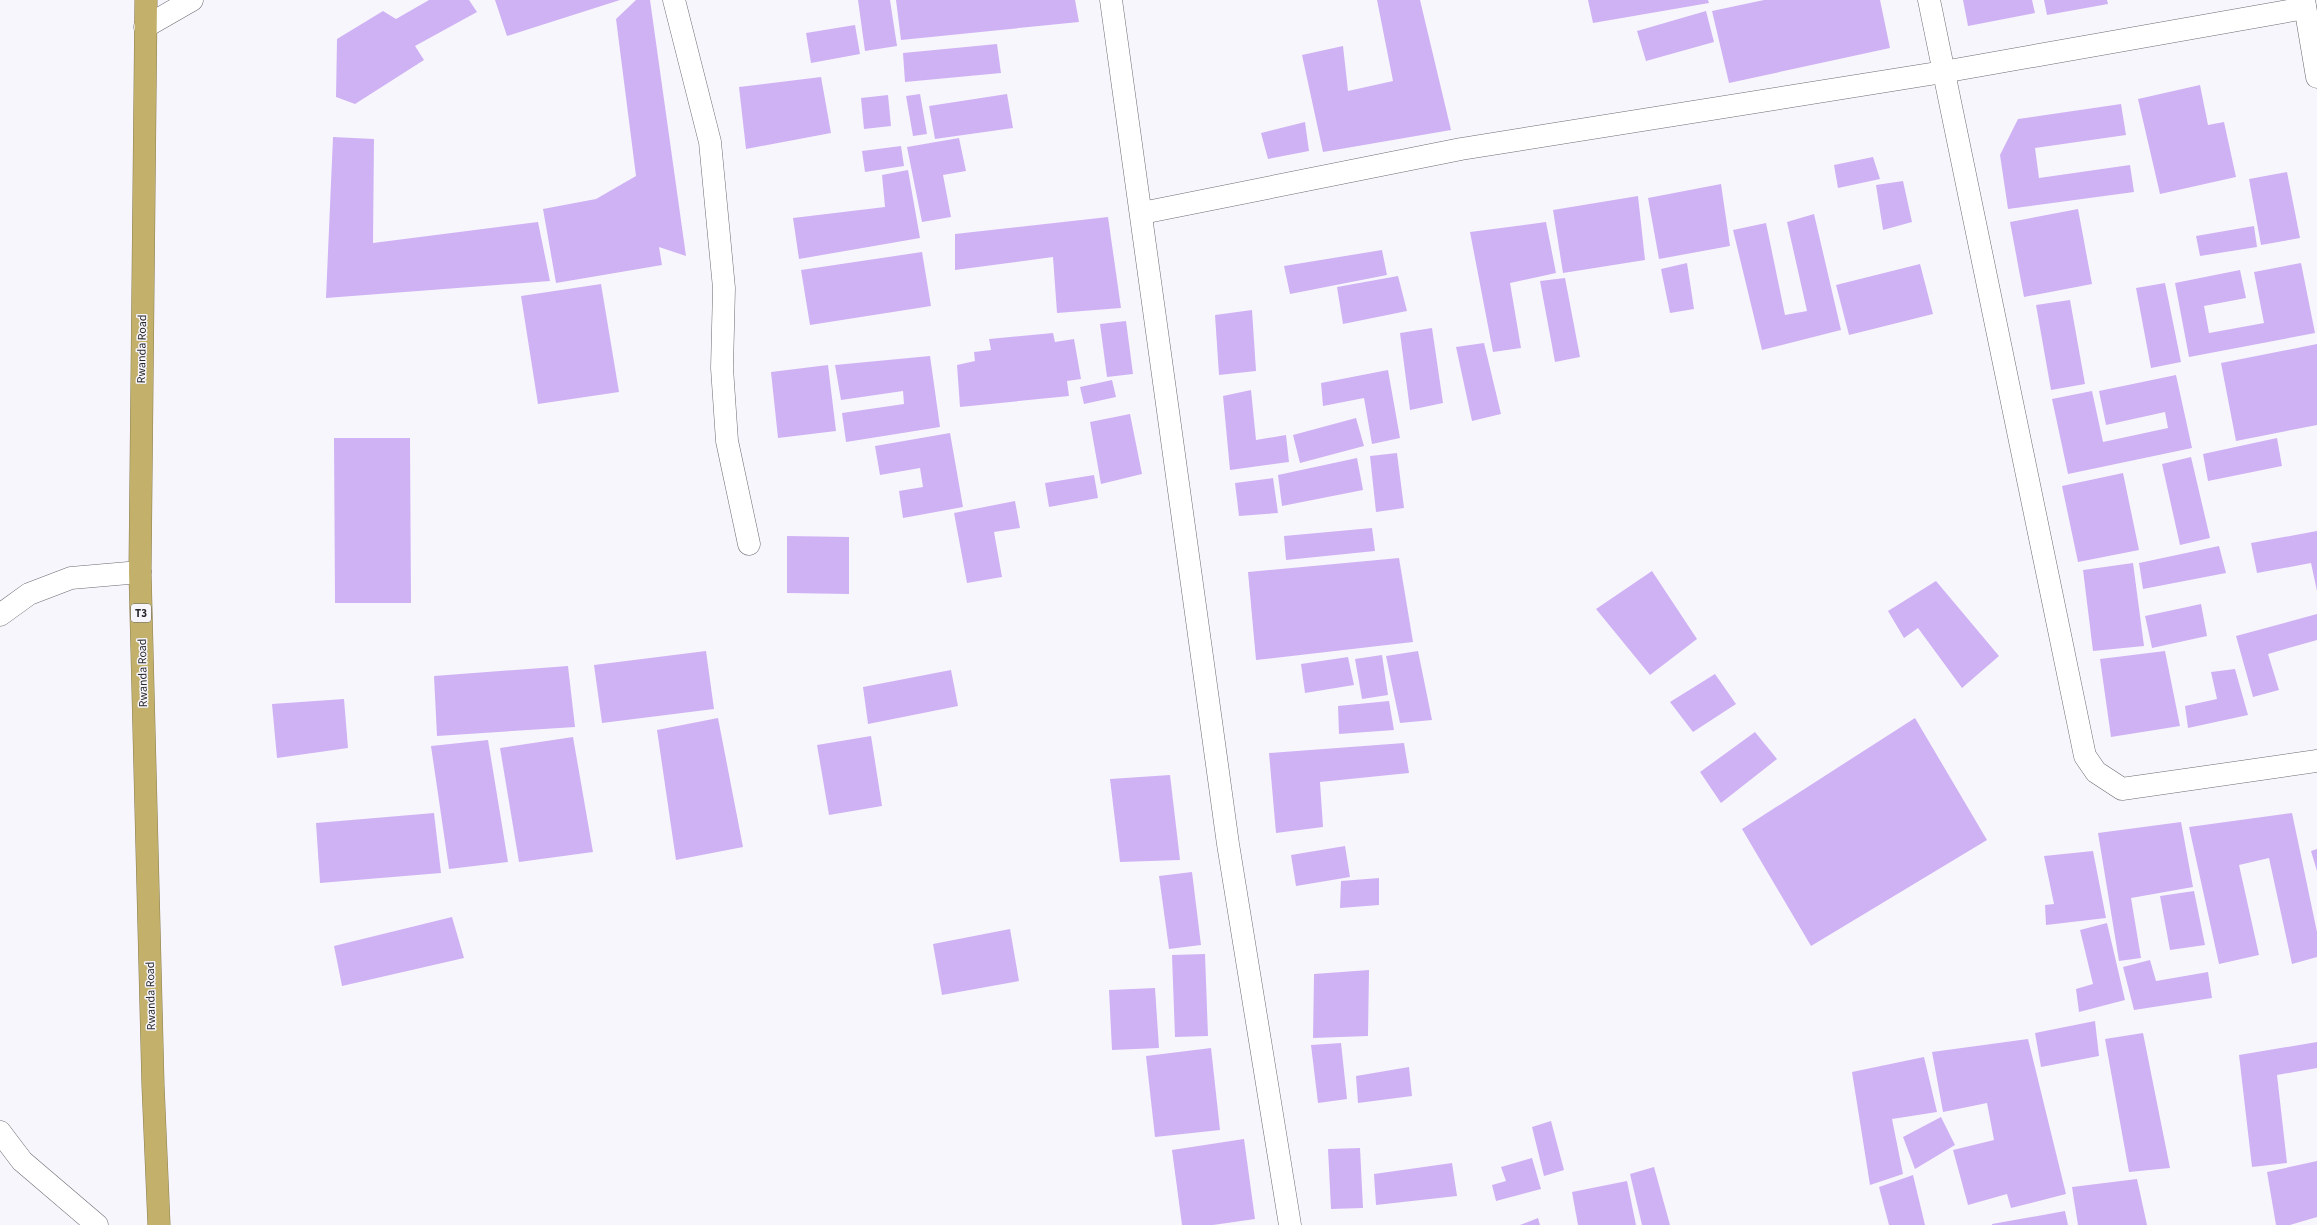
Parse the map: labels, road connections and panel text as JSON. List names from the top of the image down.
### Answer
{
  "streets": {
    "highway": ["Rwanda Road", "T3"]
  }
}
